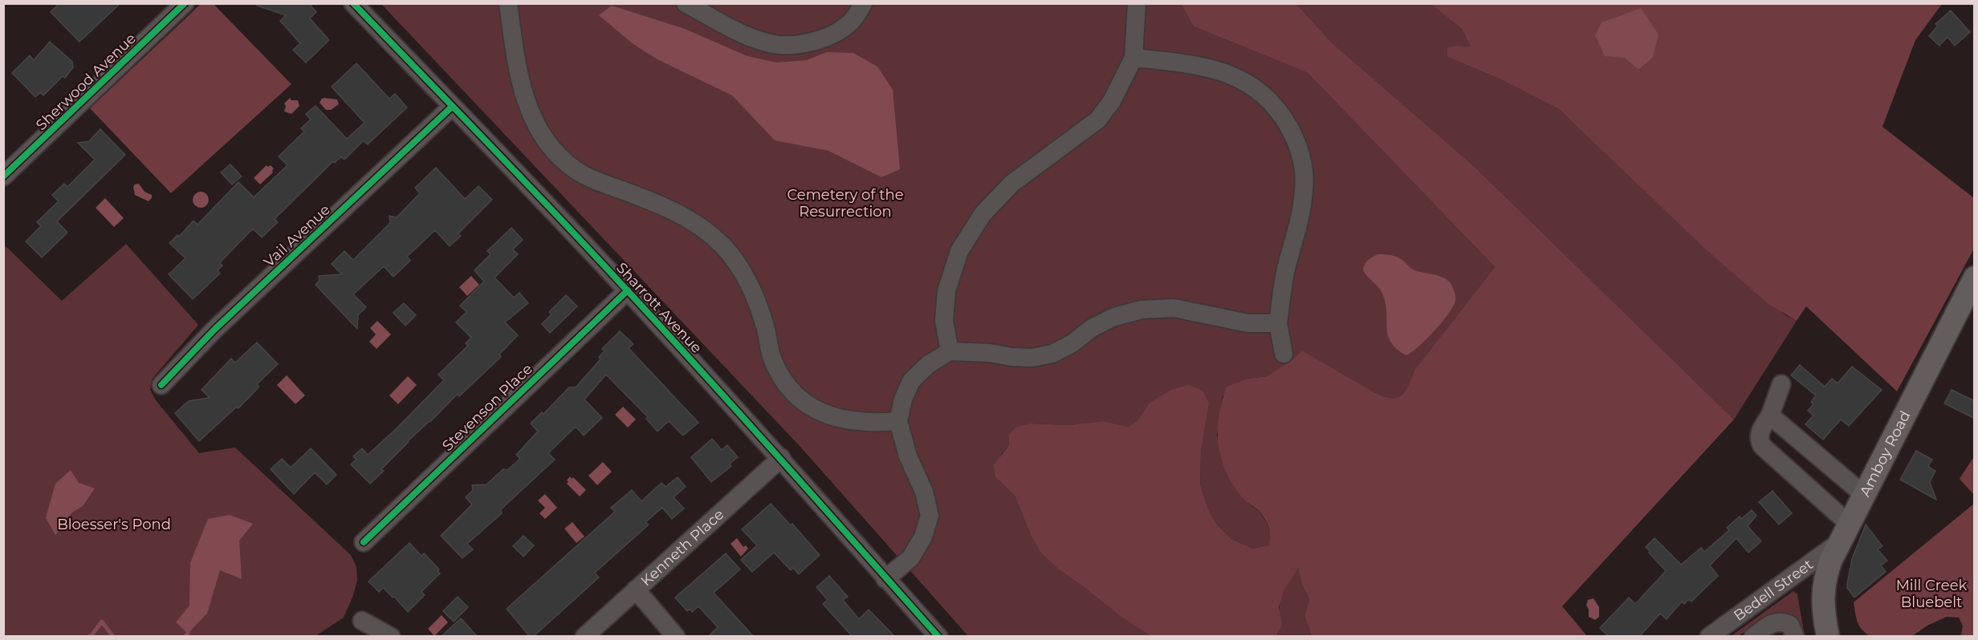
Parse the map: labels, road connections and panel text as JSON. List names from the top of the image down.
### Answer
{
  "streets": {
    "main road": ["Amboy Road"],
    "street": [
      "Sherwood Avenue",
      "Vail Avenue",
      "Sharrott Avenue",
      "Stevenson Place",
      "Kenneth Place",
      "Bedell Street"
    ]
  },
  "crossings": [
    ["Vail Avenue", "Sharrott Avenue"],
    ["Sharrott Avenue", "Stevenson Place"],
    ["Sharrott Avenue", "Kenneth Place"],
    ["Amboy Road", "Bedell Street"]
  ],
  "parks": ["Cemetery of the Resurrection", "Bloesser's Pond", "Mill Creek Bluebelt"]
}
